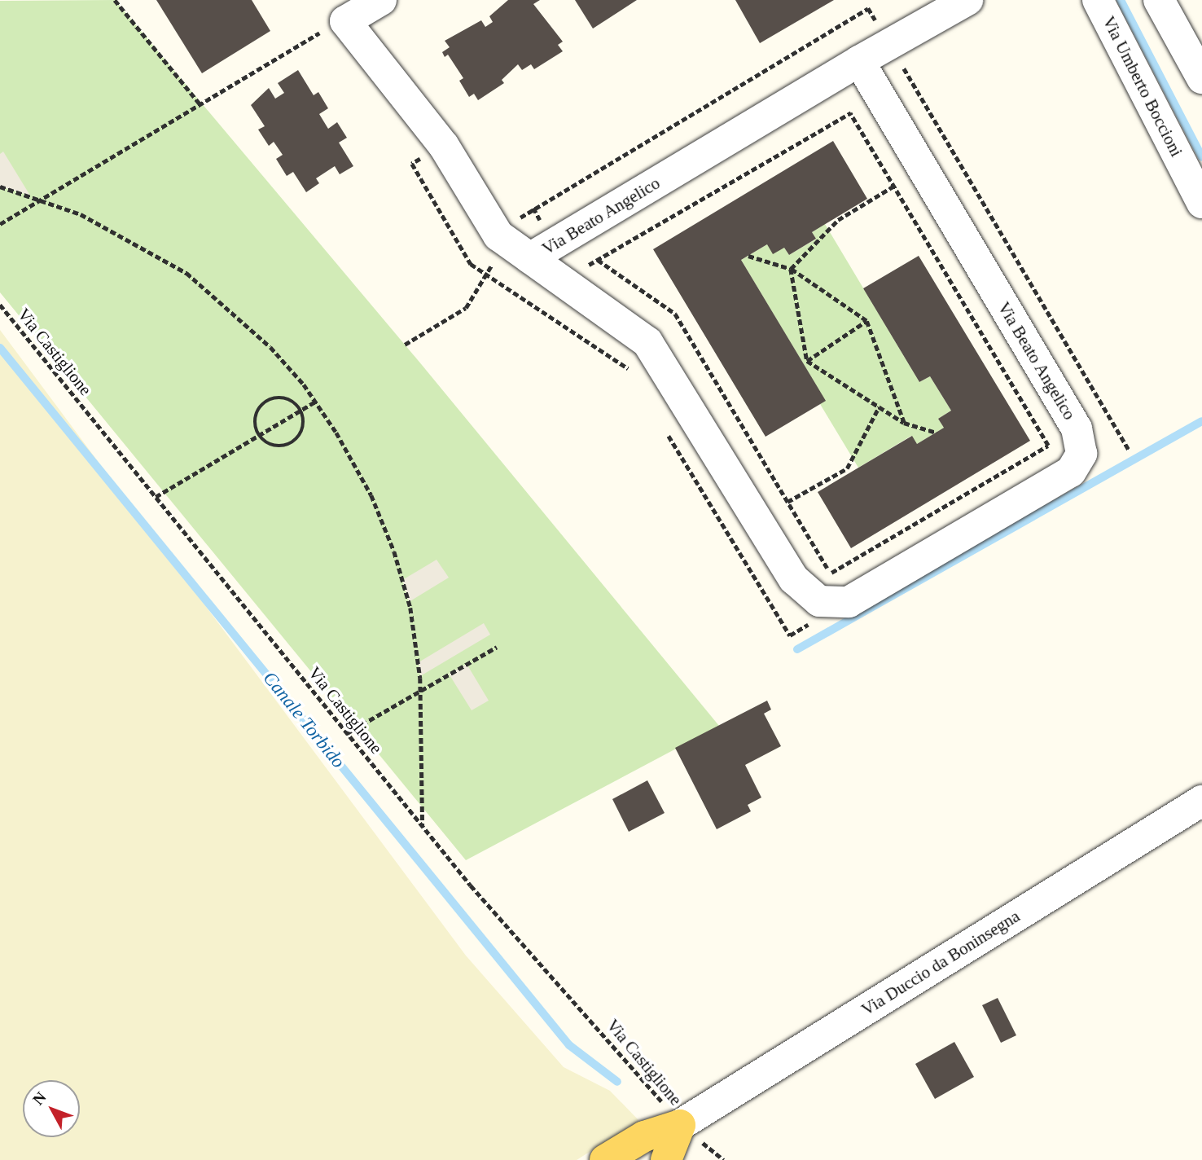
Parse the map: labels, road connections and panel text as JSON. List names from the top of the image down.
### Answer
{
  "streets": {
    "street": ["Via Umberto Boccioni", "Via Beato Angelico", "Via Duccio da Boninsegna"],
    "path": ["Via Castiglione"]
  },
  "crossings": [
    ["Via Castiglione", "Via Duccio da Boninsegna"]
  ],
  "water": ["Canale Torbido"],
  "north": "top left"
}
